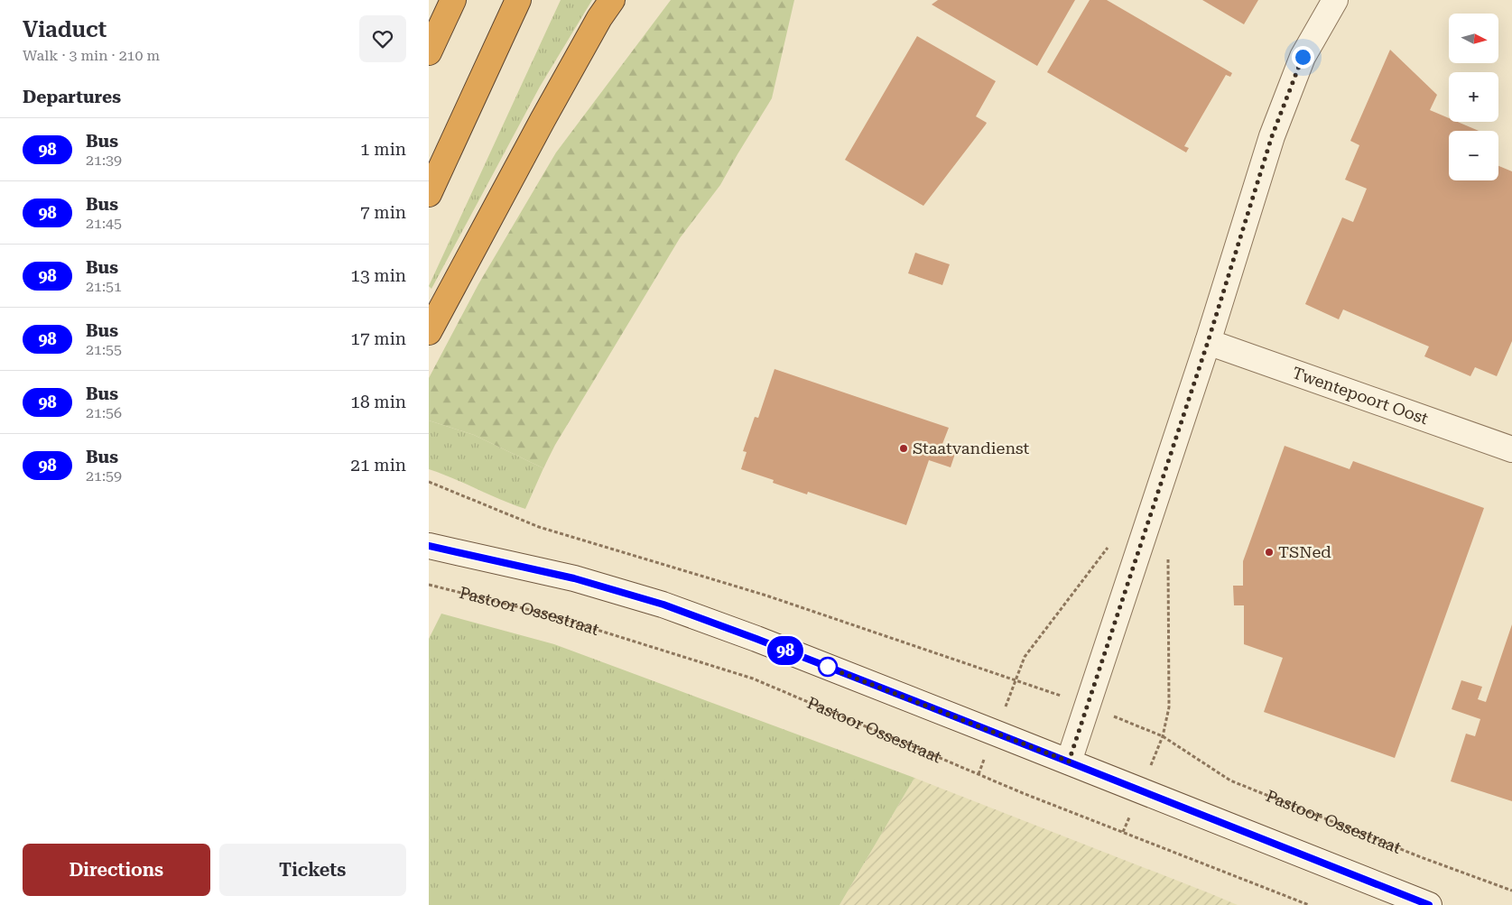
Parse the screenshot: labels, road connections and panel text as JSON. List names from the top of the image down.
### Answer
{
  "streets": {
    "street": ["Twentepoort Oost"],
    "path": ["Pastoor Ossestraat"]
  },
  "places": ["Staatvandienst", "TSNed"],
  "lines": ["bus line 98"],
  "north": "right",
  "page": {
    "heading": [
      ["Viaduct", "Walk · 3 min · 210 m"],
      "Departures"
    ],
    "on_map": "98",
    "map_buttons": ["+", "−"],
    "list": [
      {
        "mark": "98",
        "name": "Bus",
        "note": "21:39",
        "value": "1 min"
      },
      {
        "mark": "98",
        "name": "Bus",
        "note": "21:45",
        "value": "7 min"
      },
      {
        "mark": "98",
        "name": "Bus",
        "note": "21:51",
        "value": "13 min"
      },
      {
        "mark": "98",
        "name": "Bus",
        "note": "21:55",
        "value": "17 min"
      },
      {
        "mark": "98",
        "name": "Bus",
        "note": "21:56",
        "value": "18 min"
      },
      {
        "mark": "98",
        "name": "Bus",
        "note": "21:59",
        "value": "21 min"
      }
    ],
    "buttons": ["Directions", "Tickets"]
  }
}
